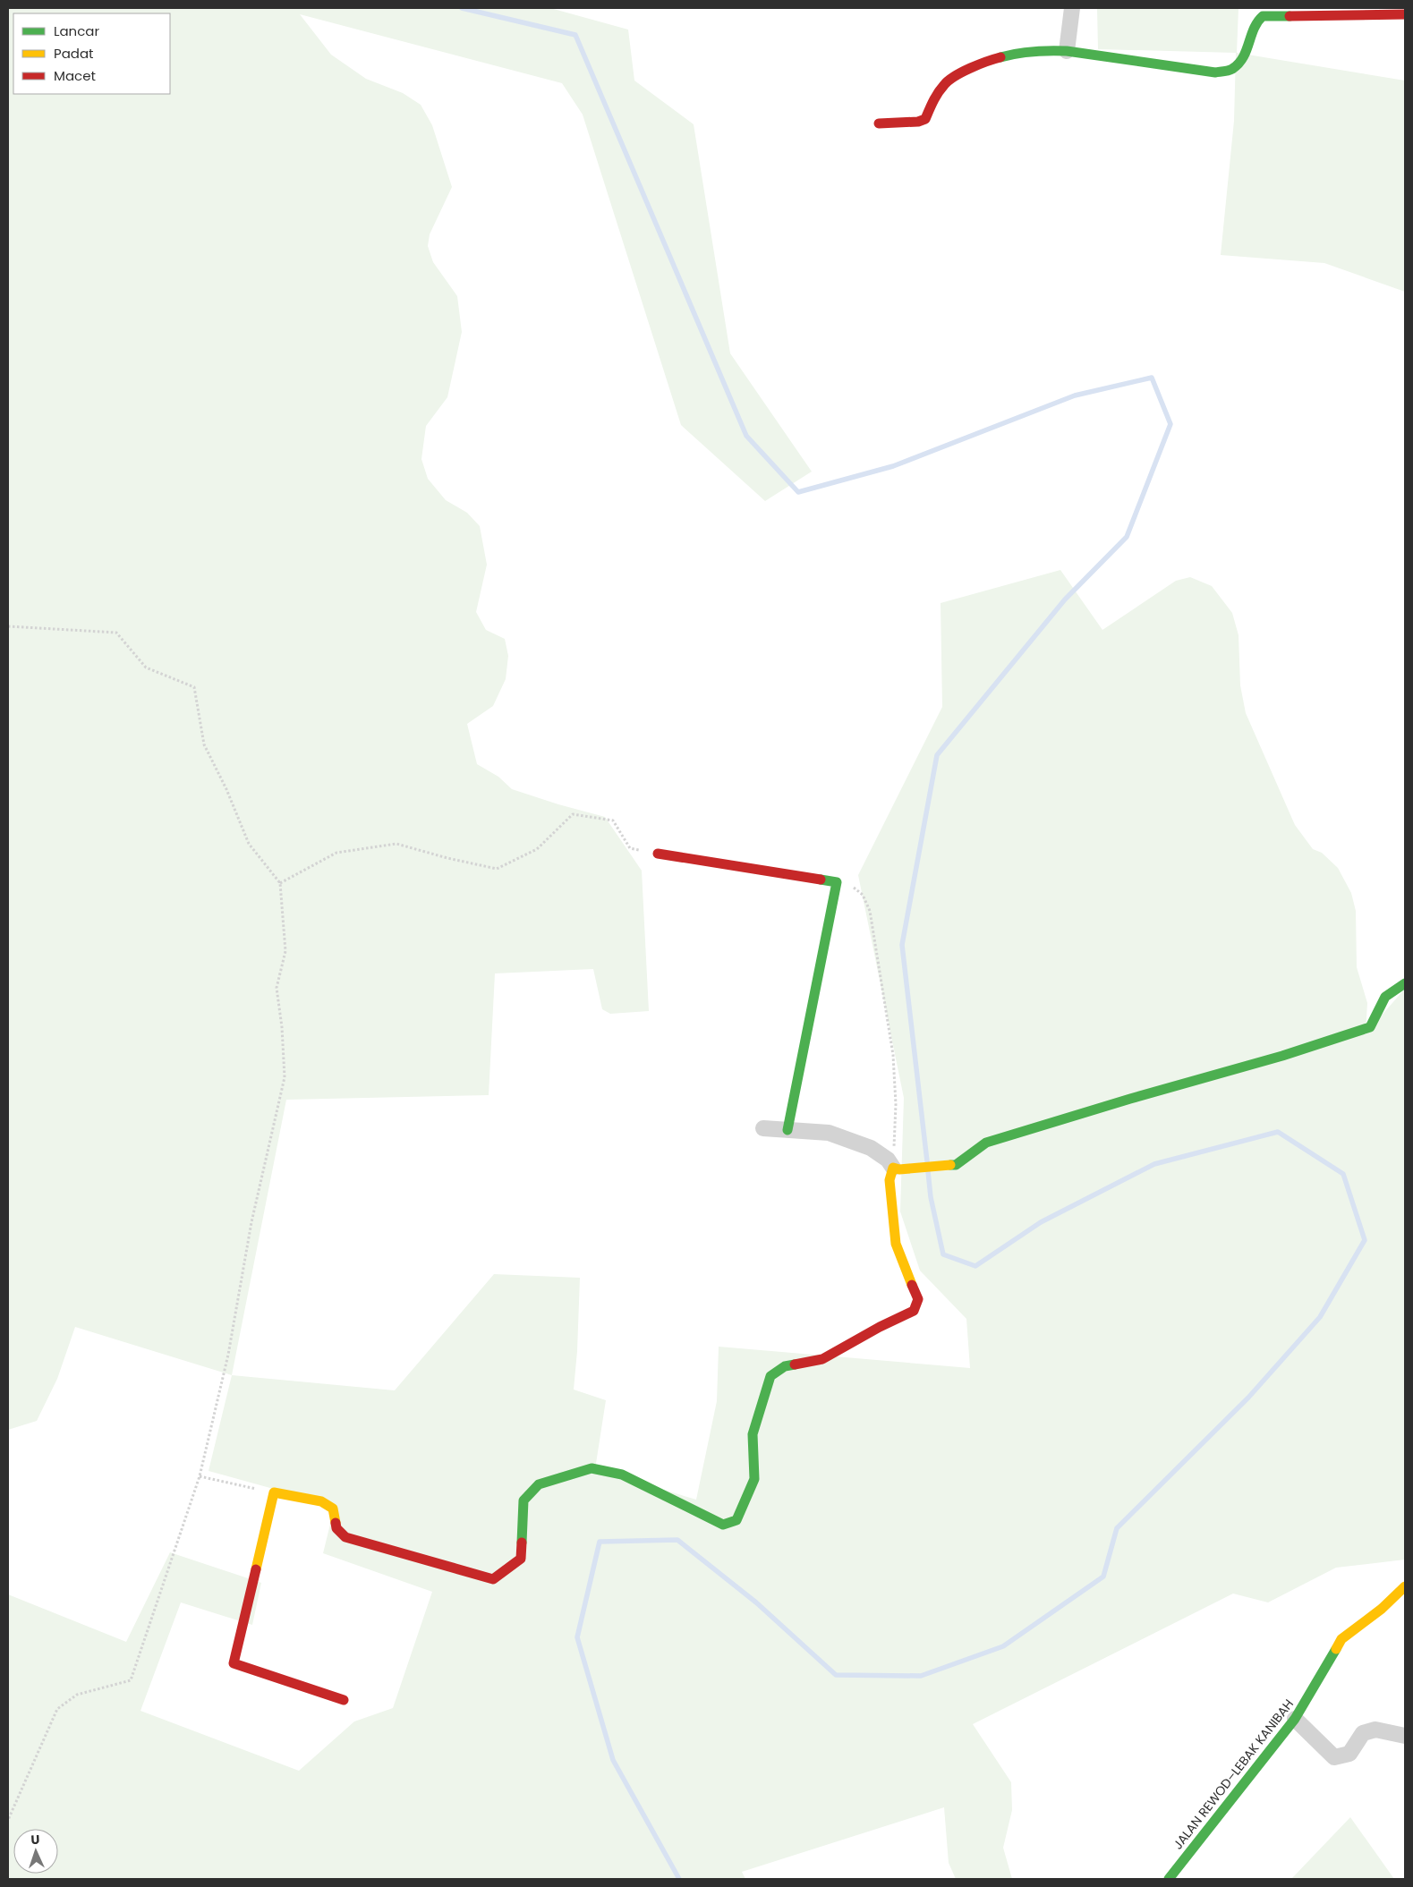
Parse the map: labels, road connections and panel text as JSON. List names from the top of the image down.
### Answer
{
  "streets": {
    "street": ["JALAN REWOD–LEBAK KANIBAH"]
  },
  "legend": ["Lancar", "Padat", "Macet"],
  "north": "top"
}
